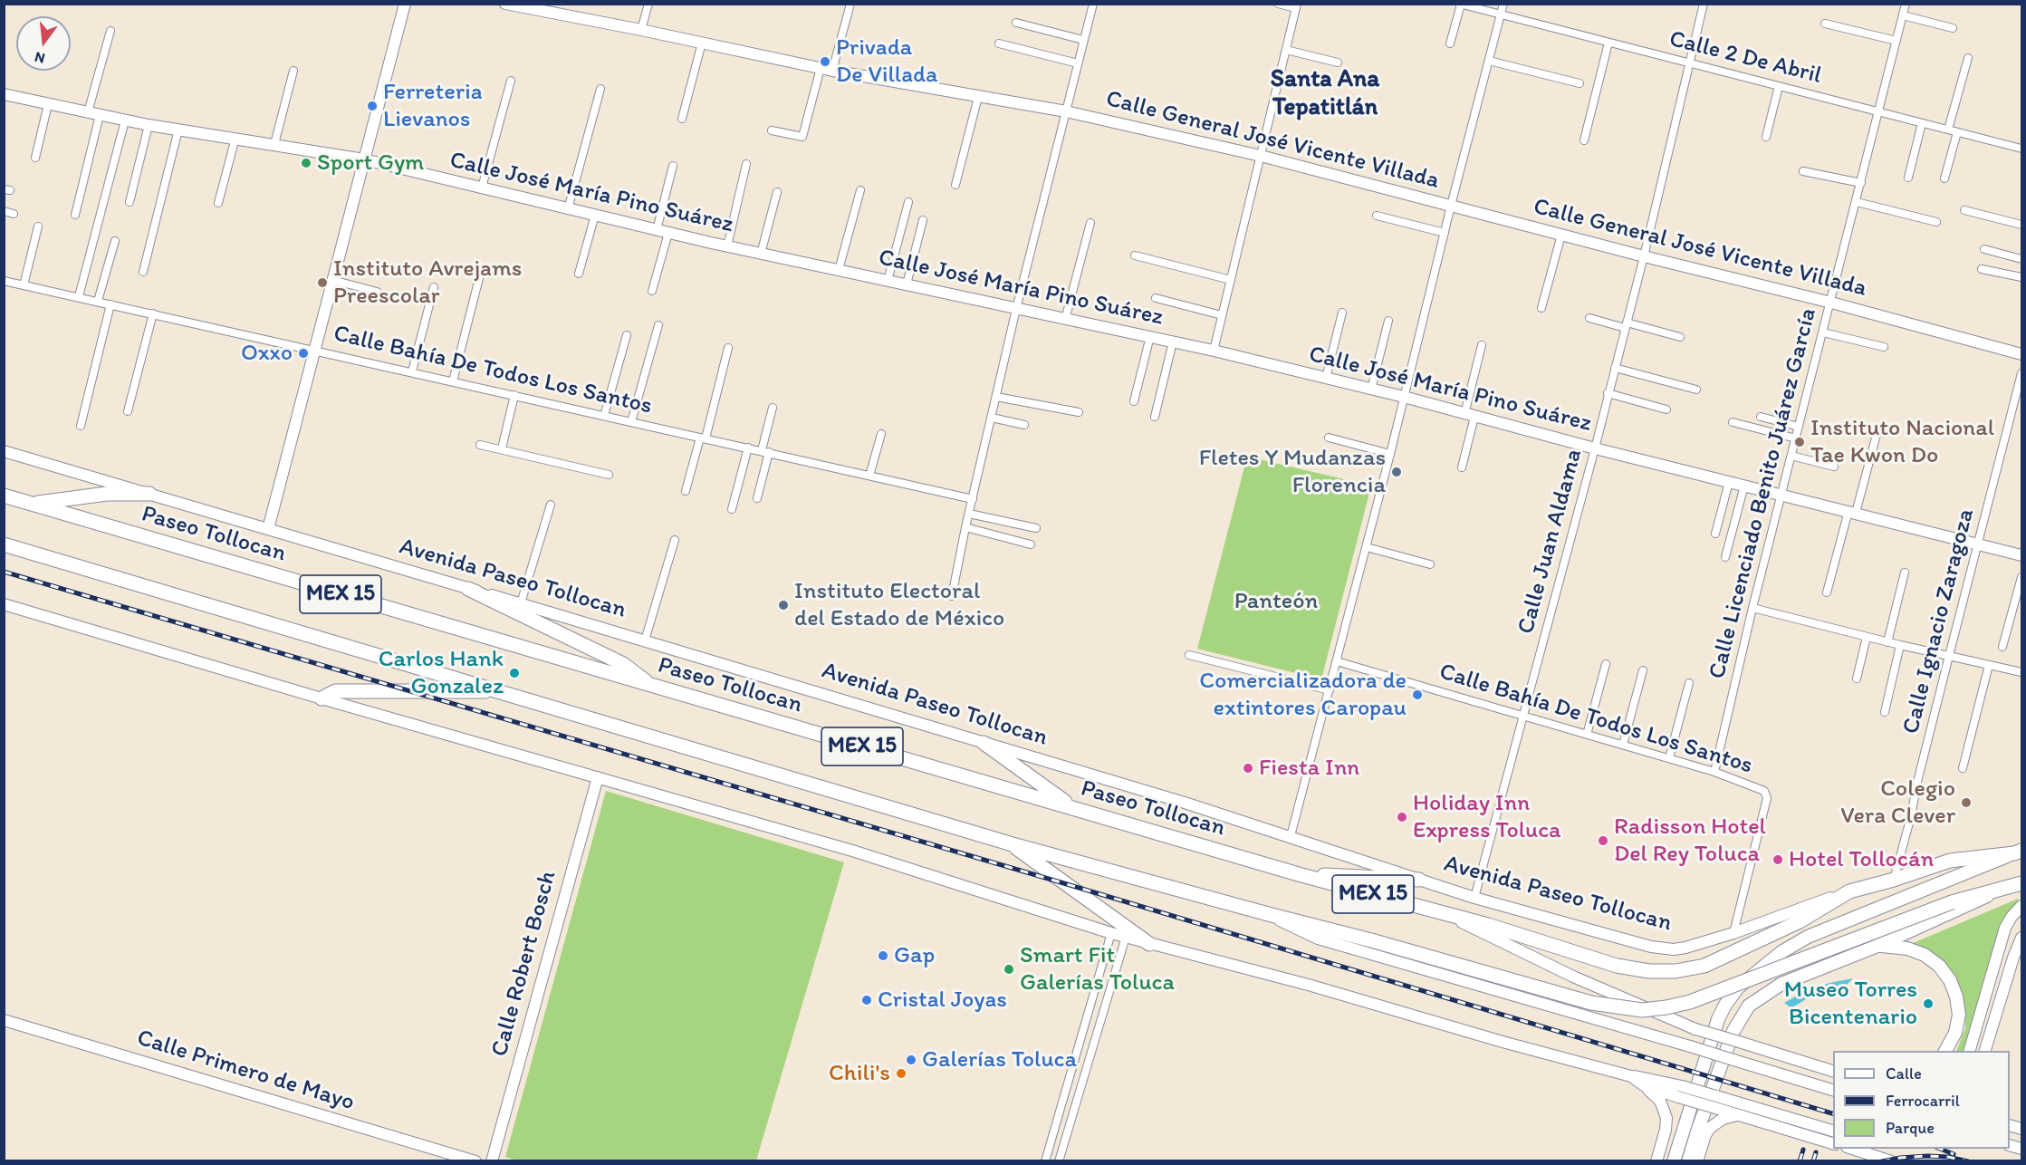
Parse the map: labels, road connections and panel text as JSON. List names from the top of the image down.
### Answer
{
  "streets": {
    "highway": ["Paseo Tollocan", "Avenida Paseo Tollocan", "MEX 15"],
    "main road": [
      "Calle General José Vicente Villada",
      "Calle José María Pino Suárez",
      "Calle Robert Bosch",
      "Calle Primero de Mayo"
    ],
    "street": [
      "Calle 2 De Abril",
      "Calle Bahía De Todos Los Santos",
      "Calle Licenciado Benito Juárez García",
      "Calle Juan Aldama",
      "Calle Ignacio Zaragoza"
    ]
  },
  "crossings": [
    ["Calle 2 De Abril", "Calle Licenciado Benito Juárez García"],
    ["Calle 2 De Abril", "Calle Juan Aldama"],
    ["Calle General José Vicente Villada", "Calle Licenciado Benito Juárez García"],
    ["Calle General José Vicente Villada", "Calle Juan Aldama"],
    ["Calle José María Pino Suárez", "Calle Licenciado Benito Juárez García"],
    ["Calle José María Pino Suárez", "Calle Juan Aldama"],
    ["Calle José María Pino Suárez", "Calle Ignacio Zaragoza"],
    ["Calle Bahía De Todos Los Santos", "Calle Licenciado Benito Juárez García"],
    ["Calle Bahía De Todos Los Santos", "Calle Juan Aldama"],
    ["Calle Bahía De Todos Los Santos", "Avenida Paseo Tollocan"],
    ["Paseo Tollocan", "Avenida Paseo Tollocan"],
    ["Calle Juan Aldama", "Avenida Paseo Tollocan"],
    ["Avenida Paseo Tollocan", "Calle Ignacio Zaragoza"]
  ],
  "districts": ["Santa Ana Tepatitlán"],
  "parks": ["Panteón"],
  "places": [
    "Privada De Villada",
    "Ferreteria Lievanos",
    "Sport Gym",
    "Instituto Avrejams Preescolar",
    "Oxxo",
    "Instituto Nacional Tae Kwon Do",
    "Fletes Y Mudanzas Florencia",
    "Instituto Electoral del Estado de México",
    "Carlos Hank Gonzalez",
    "Comercializadora de extintores Caropau",
    "Fiesta Inn",
    "Colegio Vera Clever",
    "Holiday Inn Express Toluca",
    "Radisson Hotel Del Rey Toluca",
    "Hotel Tollocán",
    "Gap",
    "Smart Fit Galerías Toluca",
    "Cristal Joyas",
    "Museo Torres Bicentenario",
    "Galerías Toluca",
    "Chili's"
  ],
  "legend": ["Calle", "Ferrocarril", "Parque"],
  "north": "bottom"
}
